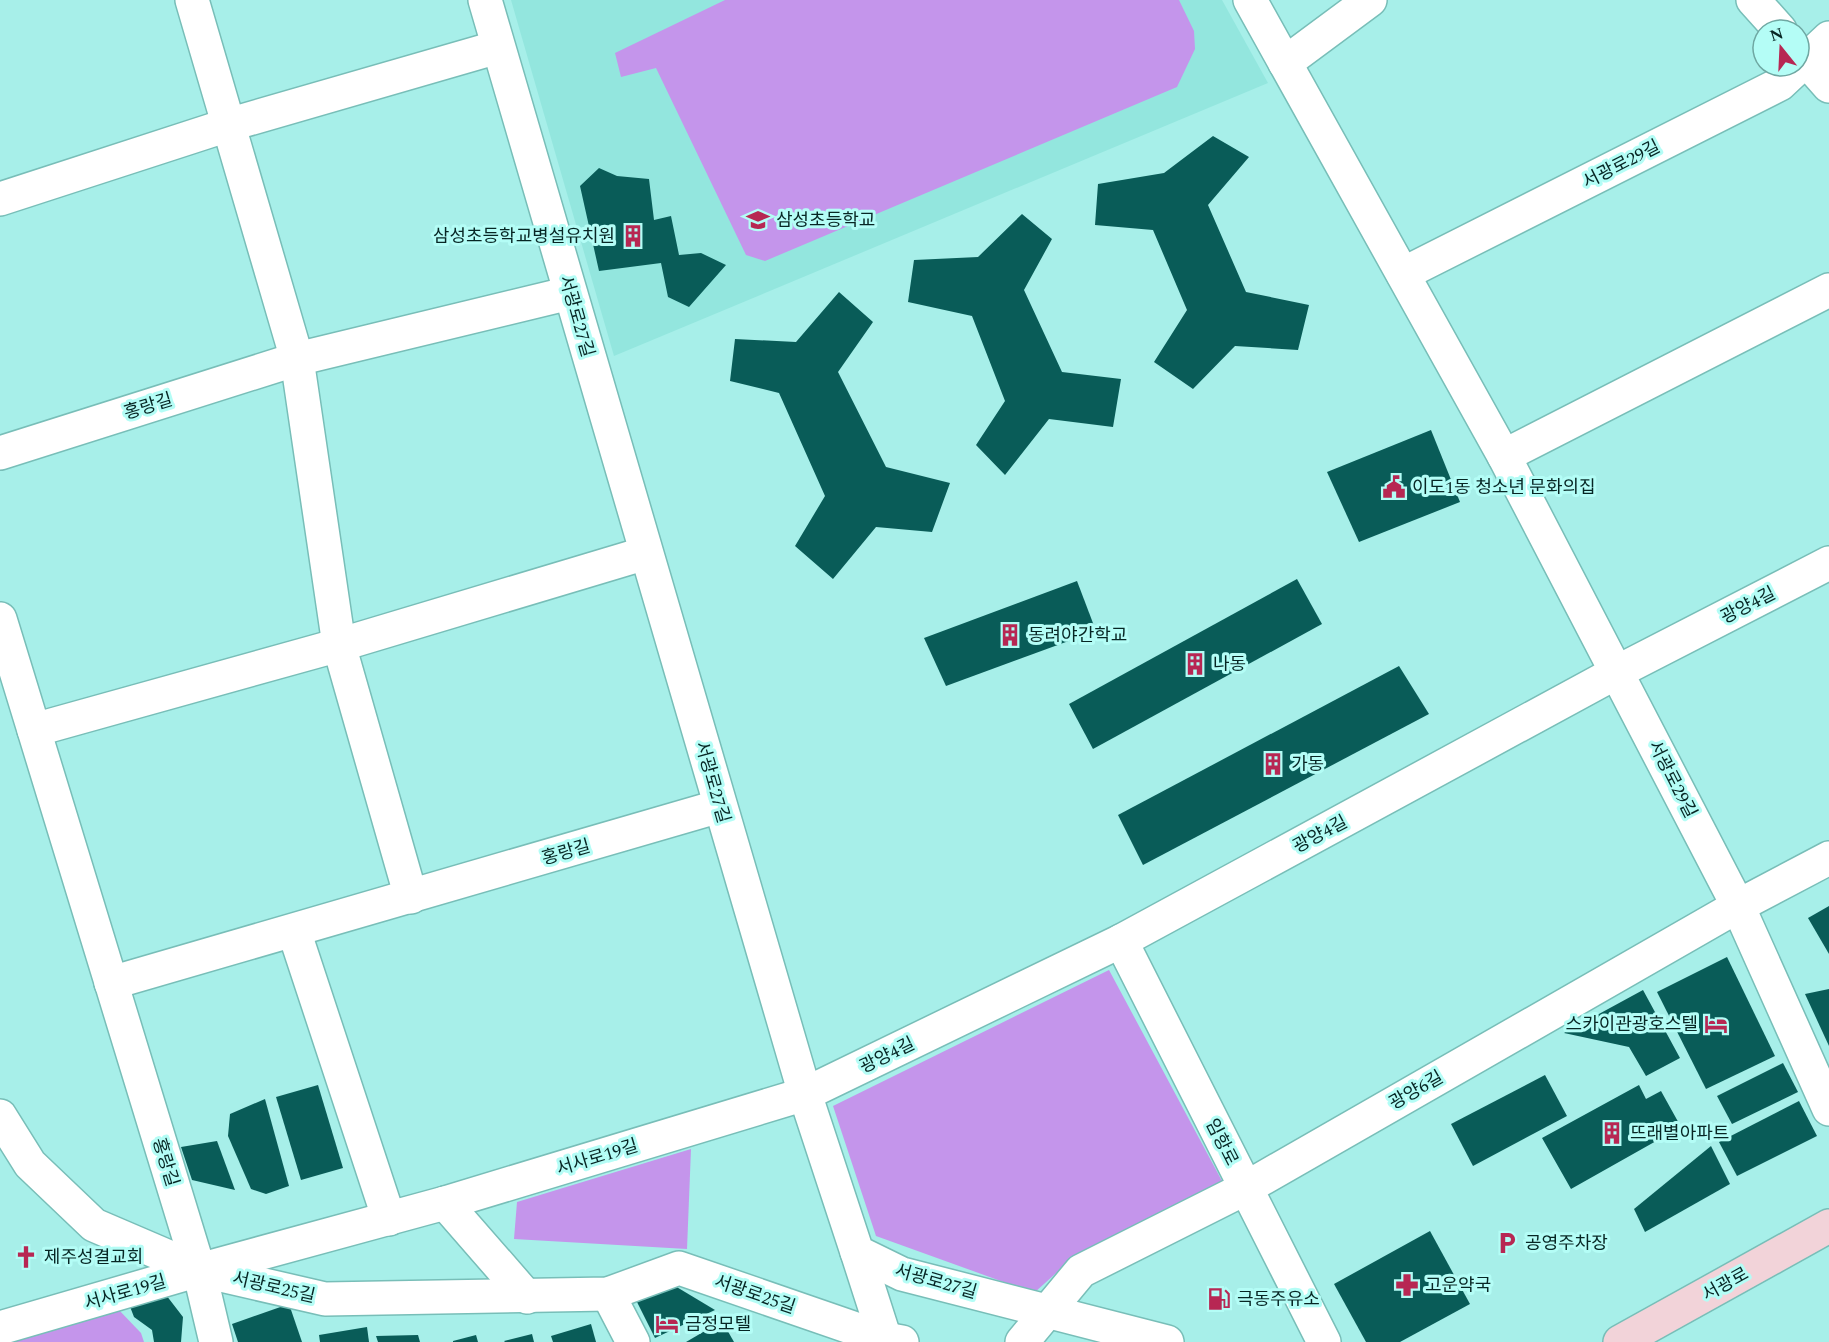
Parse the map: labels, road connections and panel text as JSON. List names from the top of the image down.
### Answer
{
  "streets": {
    "main road": ["서광로"],
    "street": [
      "서광로29길",
      "서광로27길",
      "홍랑길",
      "광양4길",
      "광양6길",
      "임항로",
      "서사로19길",
      "서광로25길"
    ]
  },
  "crossings": [
    ["서광로29길", "광양4길"],
    ["서광로29길", "광양6길"],
    ["서광로27길", "홍랑길"],
    ["서광로27길", "광양4길"],
    ["서광로27길", "광양6길"],
    ["서광로27길", "서사로19길"],
    ["홍랑길", "서사로19길"],
    ["홍랑길", "서광로25길"],
    ["광양4길", "임항로"],
    ["광양4길", "서사로19길"],
    ["광양6길", "임항로"],
    ["서사로19길", "서광로25길"]
  ],
  "places": {
    "school or university": ["삼성초등학교"],
    "building": [
      "삼성초등학교병설유치원",
      "동려야간학교",
      "나동",
      "가동",
      "뜨래별아파트"
    ],
    "public building": ["이도1동 청소년 문화의집"],
    "hotel": ["스카이관광호스텔", "금정모텔"],
    "parking": ["공영주차장"],
    "church": ["제주성결교회"],
    "pharmacy": ["고운약국"],
    "fuel station": ["극동주유소"]
  },
  "north": "top"
}
